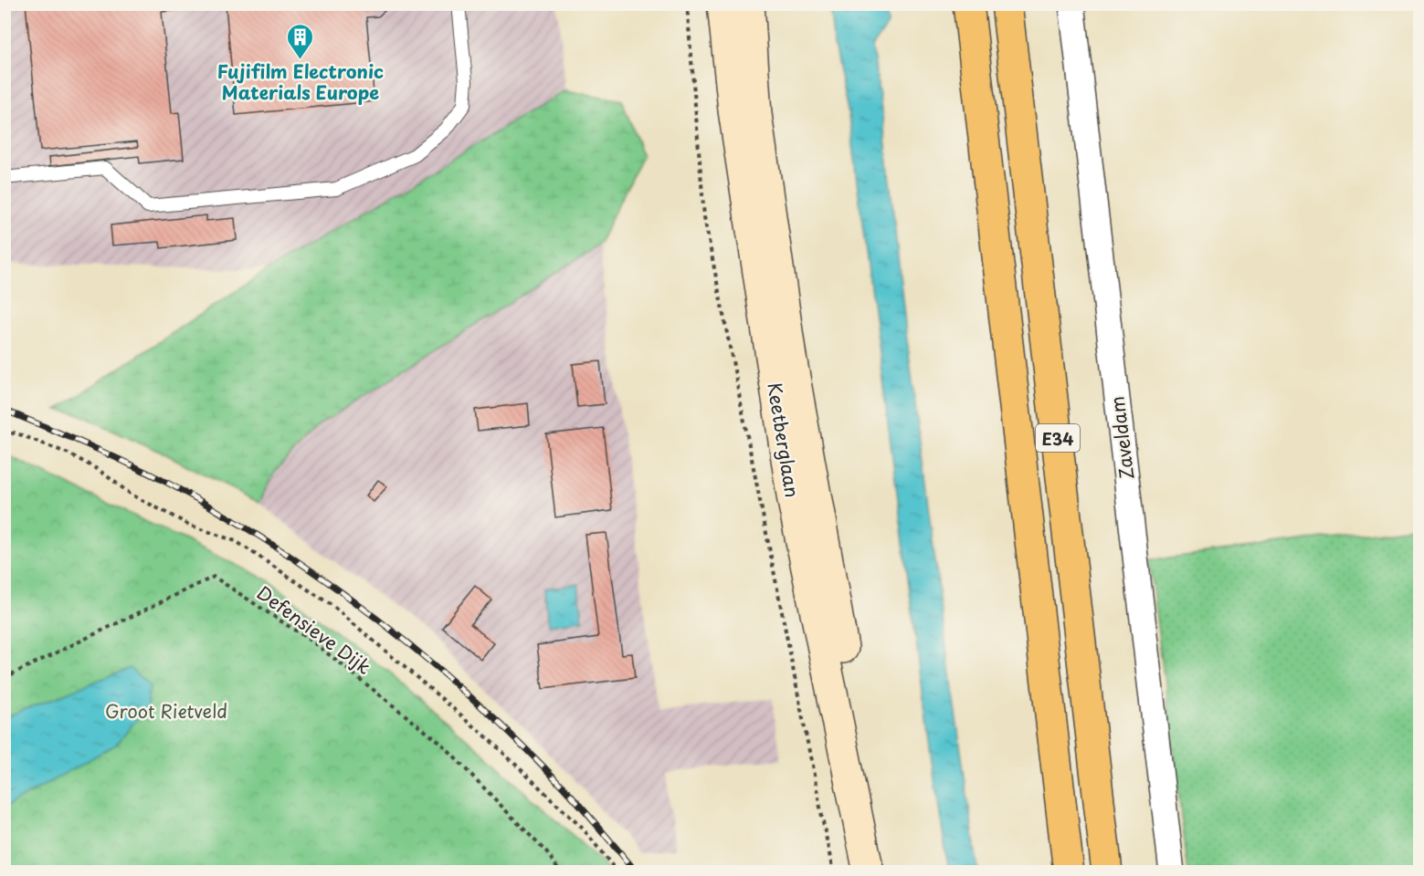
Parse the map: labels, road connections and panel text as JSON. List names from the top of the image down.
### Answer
{
  "streets": {
    "highway": ["E34"],
    "main road": ["Keetberglaan"],
    "street": ["Zaveldam"],
    "path": ["Defensieve Dijk"]
  },
  "parks": ["Groot Rietveld"],
  "places": {
    "building": ["Fujifilm Electronic Materials Europe"]
  }
}
